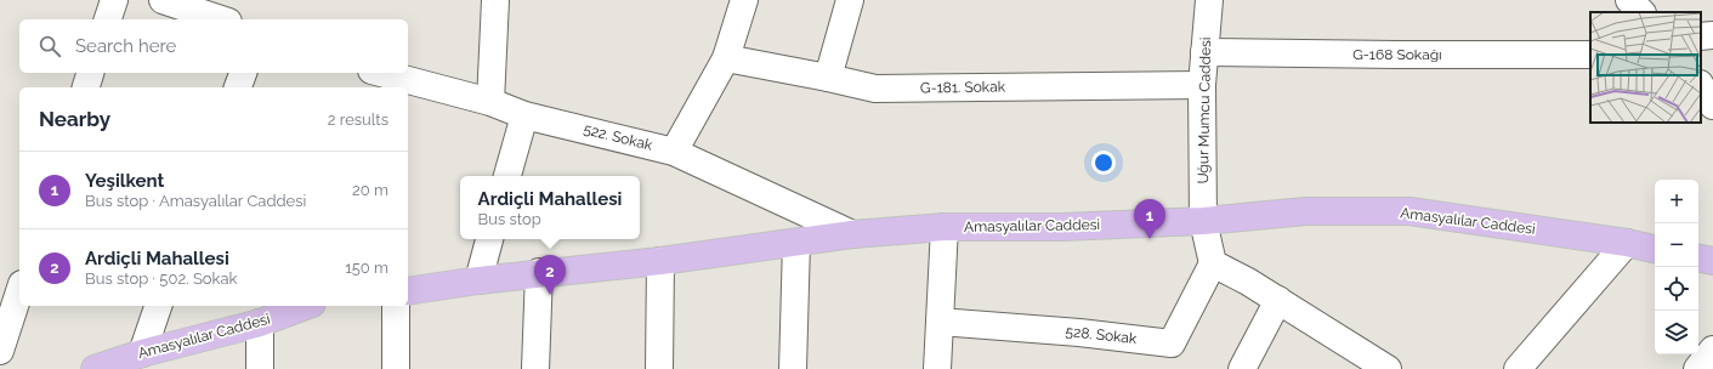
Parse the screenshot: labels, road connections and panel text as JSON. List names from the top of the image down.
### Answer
{
  "streets": {
    "main road": ["Amasyalılar Caddesi"],
    "street": [
      "G-168 Sokağı",
      "G-181. Sokak",
      "Uğur Mumcu Caddesi",
      "522. Sokak",
      "528. Sokak"
    ]
  },
  "crossings": [
    ["G-168 Sokağı", "Uğur Mumcu Caddesi"],
    ["G-181. Sokak", "Uğur Mumcu Caddesi"],
    ["Uğur Mumcu Caddesi", "Amasyalılar Caddesi"],
    ["Uğur Mumcu Caddesi", "528. Sokak"],
    ["522. Sokak", "Amasyalılar Caddesi"]
  ],
  "page": {
    "search": "Search here",
    "heading": ["Nearby", "2 results"],
    "list": [
      {
        "mark": "1",
        "name": "Yeşilkent",
        "note": "Bus stop · Amasyalılar Caddesi",
        "value": "20 m"
      },
      {
        "mark": "2",
        "name": "Ardiçli Mahallesi",
        "note": "Bus stop · 502. Sokak",
        "value": "150 m"
      }
    ],
    "popup": ["Ardiçli Mahallesi", "Bus stop"],
    "map_buttons": ["+", "−"],
    "pins": ["1", "2"]
  }
}
